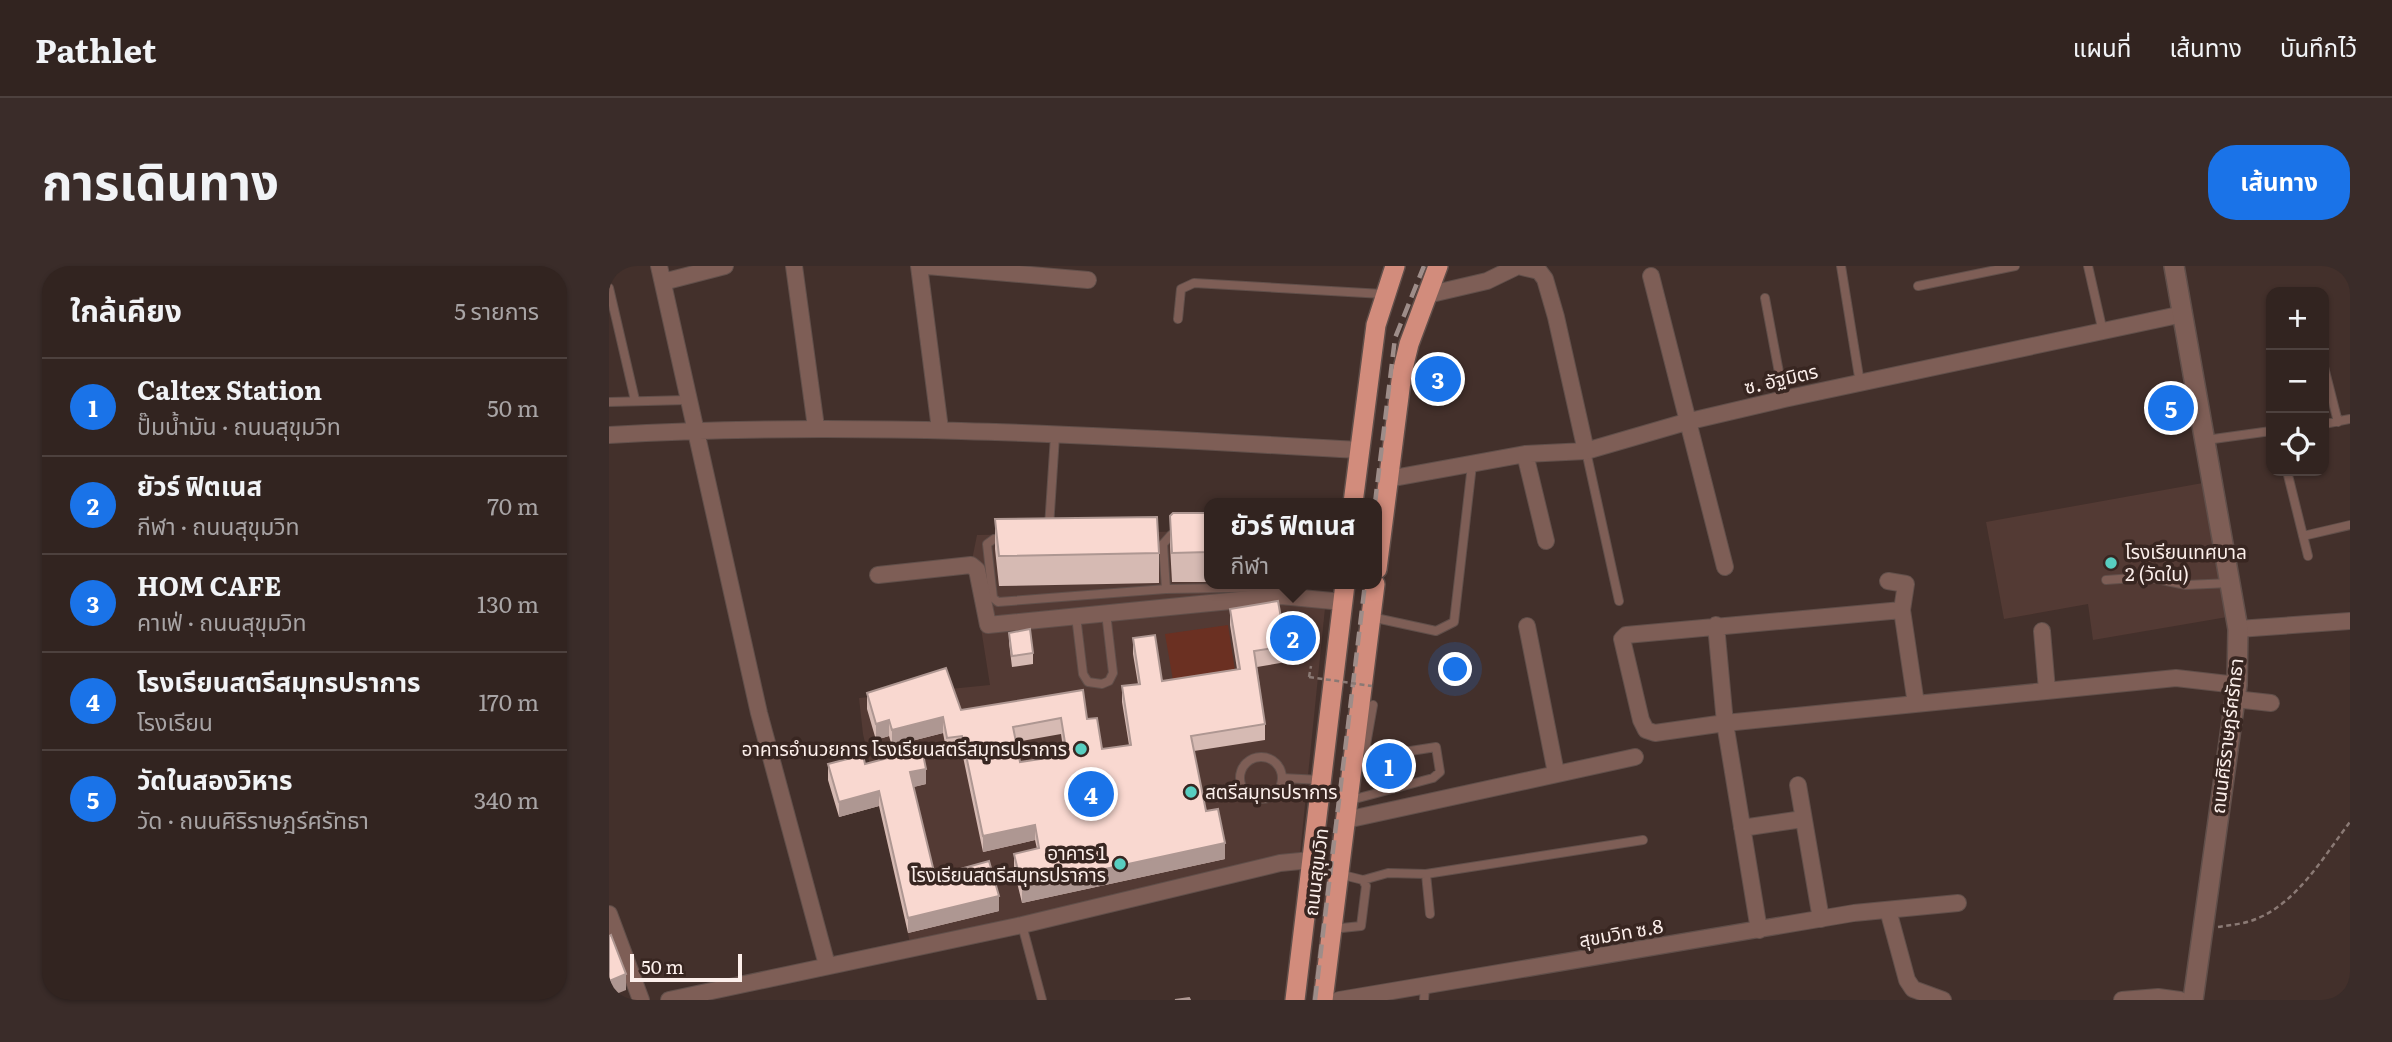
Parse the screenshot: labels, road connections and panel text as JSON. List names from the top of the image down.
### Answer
{
  "streets": {
    "highway": ["ถนนสุขุมวิท"],
    "street": ["ซ. อัฐมิตร", "ถนนศิริราษฎร์ศรัทธา", "สุขมวิท ซ.8"]
  },
  "crossings": [
    ["ซ. อัฐมิตร", "ถนนศิริราษฎร์ศรัทธา"]
  ],
  "places": [
    "โรงเรียนเทศบาล 2 (วัดใน)",
    "อาคารอำนวยการ โรงเรียนสตรีสมุทรปราการ",
    "สตรีสมุทรปราการ",
    "อาคาร 1 โรงเรียนสตรีสมุทรปราการ"
  ],
  "scale_bar": "50 m",
  "page": {
    "header": "Pathlet",
    "nav": ["แผนที่", "เส้นทาง", "บันทึกไว้"],
    "title": "การเดินทาง",
    "buttons": "เส้นทาง",
    "heading": ["ใกล้เคียง", "5 รายการ"],
    "map_buttons": ["+", "−"],
    "pins": [
      "3",
      "5",
      "2",
      "1",
      "4"
    ],
    "list": [
      {
        "mark": "1",
        "name": "Caltex Station",
        "note": "ปั๊มน้ำมัน · ถนนสุขุมวิท",
        "value": "50 m"
      },
      {
        "mark": "2",
        "name": "ยัวร์ ฟิตเนส",
        "note": "กีฬา · ถนนสุขุมวิท",
        "value": "70 m"
      },
      {
        "mark": "3",
        "name": "HOM CAFE",
        "note": "คาเฟ่ · ถนนสุขุมวิท",
        "value": "130 m"
      },
      {
        "mark": "4",
        "name": "โรงเรียนสตรีสมุทรปราการ",
        "note": "โรงเรียน",
        "value": "170 m"
      },
      {
        "mark": "5",
        "name": "วัดในสองวิหาร",
        "note": "วัด · ถนนศิริราษฎร์ศรัทธา",
        "value": "340 m"
      }
    ],
    "popup": ["ยัวร์ ฟิตเนส", "กีฬา"],
    "scale": "50 m"
  }
}
